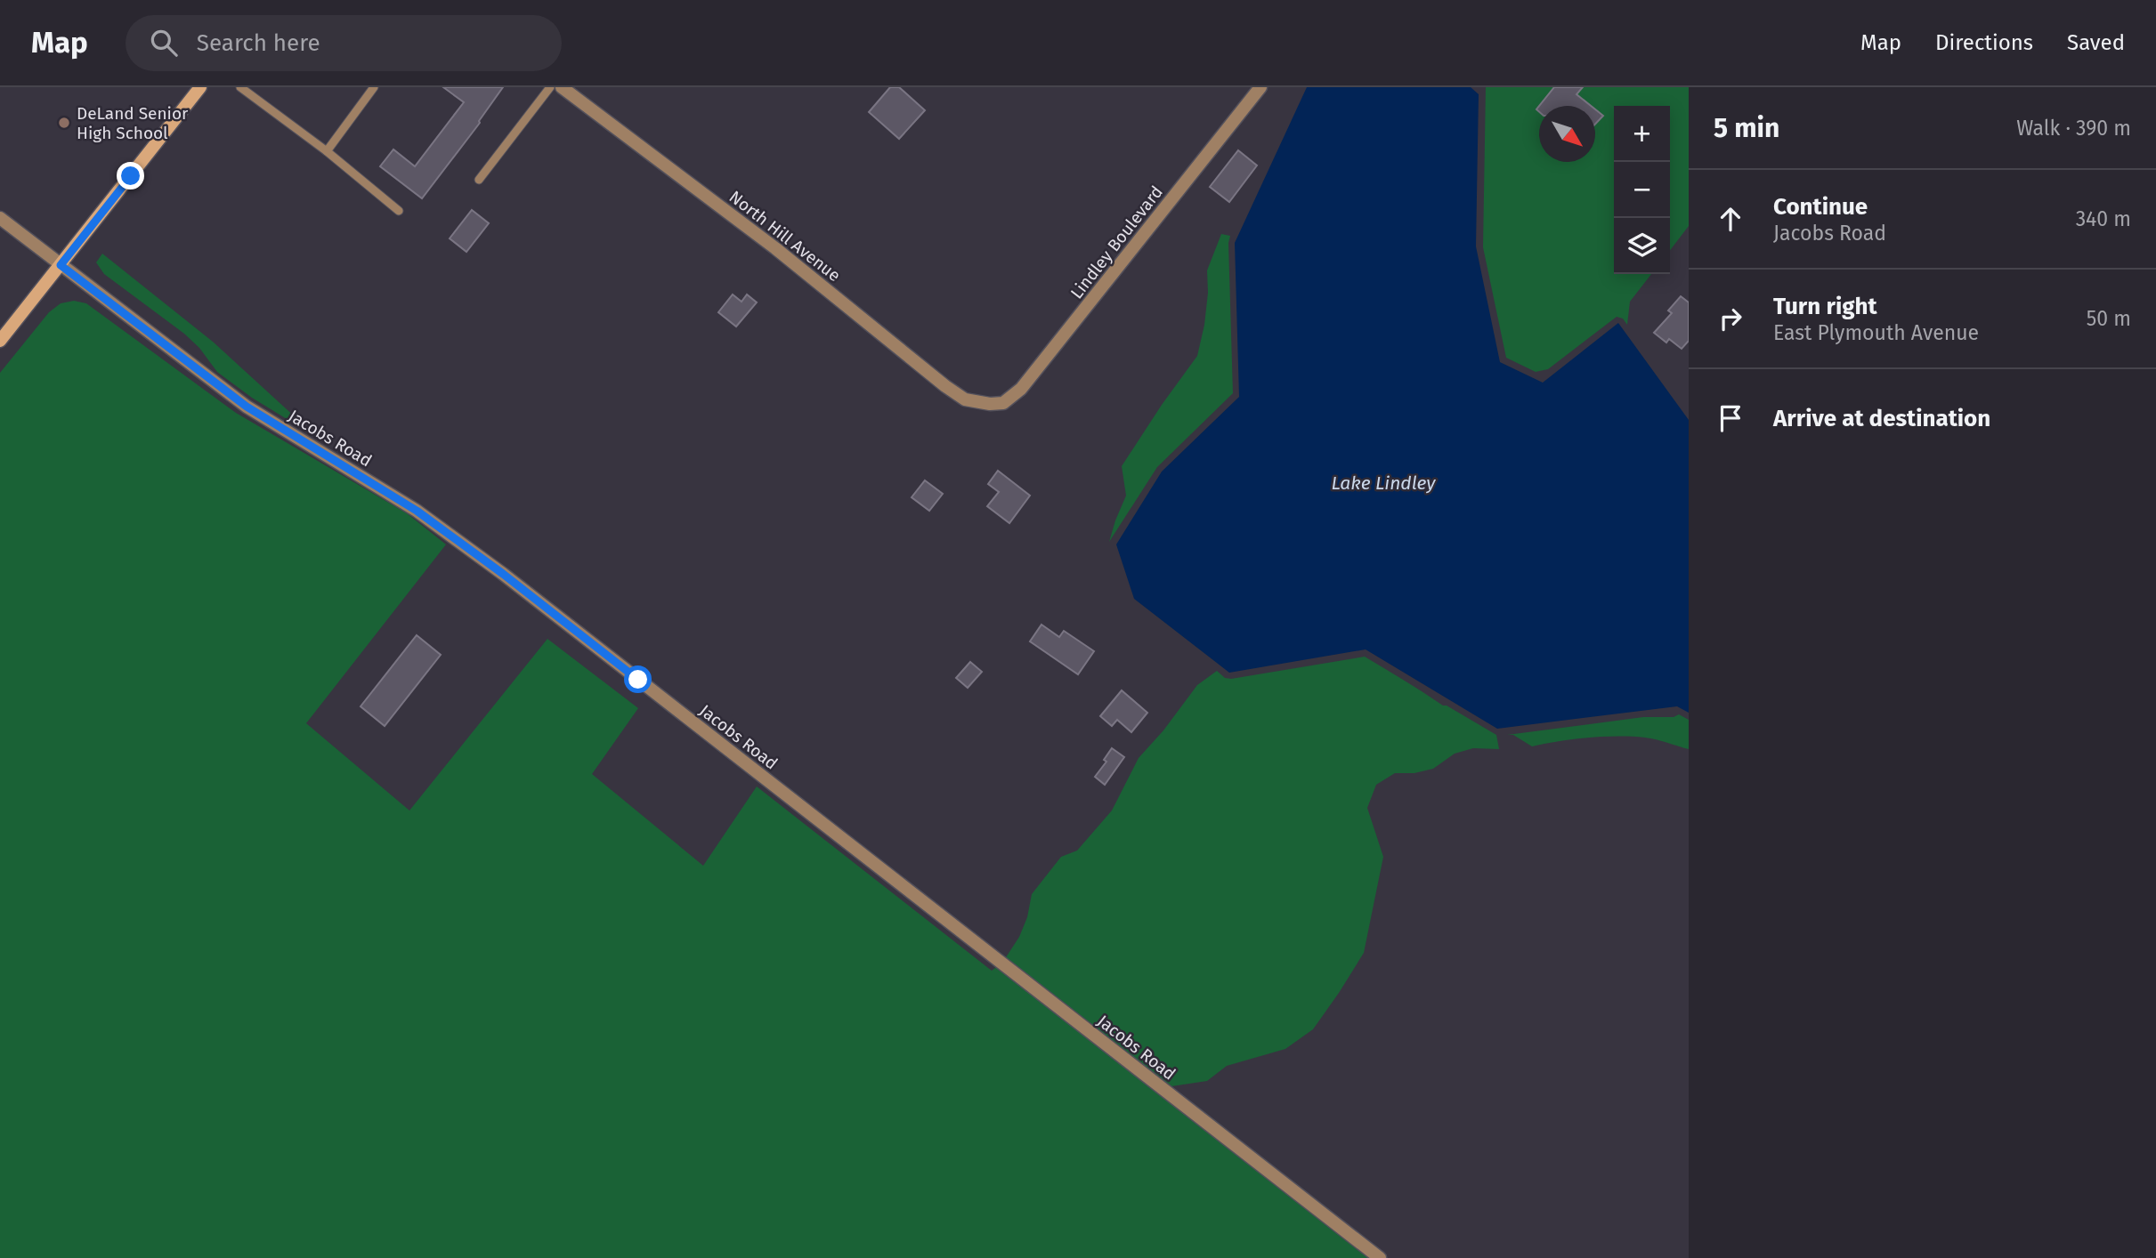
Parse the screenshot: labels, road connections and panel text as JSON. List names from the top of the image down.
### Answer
{
  "streets": {
    "street": ["North Hill Avenue", "Lindley Boulevard", "Jacobs Road"]
  },
  "crossings": [
    ["North Hill Avenue", "Lindley Boulevard"]
  ],
  "water": ["Lake Lindley"],
  "places": ["DeLand Senior High School"],
  "north": "bottom right",
  "page": {
    "header": "Map",
    "search": "Search here",
    "nav": ["Map", "Directions", "Saved"],
    "heading": ["5 min", "Walk · 390 m"],
    "map_buttons": ["+", "−"],
    "list": [
      ["Continue", "Jacobs Road", "340 m"],
      ["Turn right", "East Plymouth Avenue", "50 m"],
      "Arrive at destination"
    ]
  }
}
